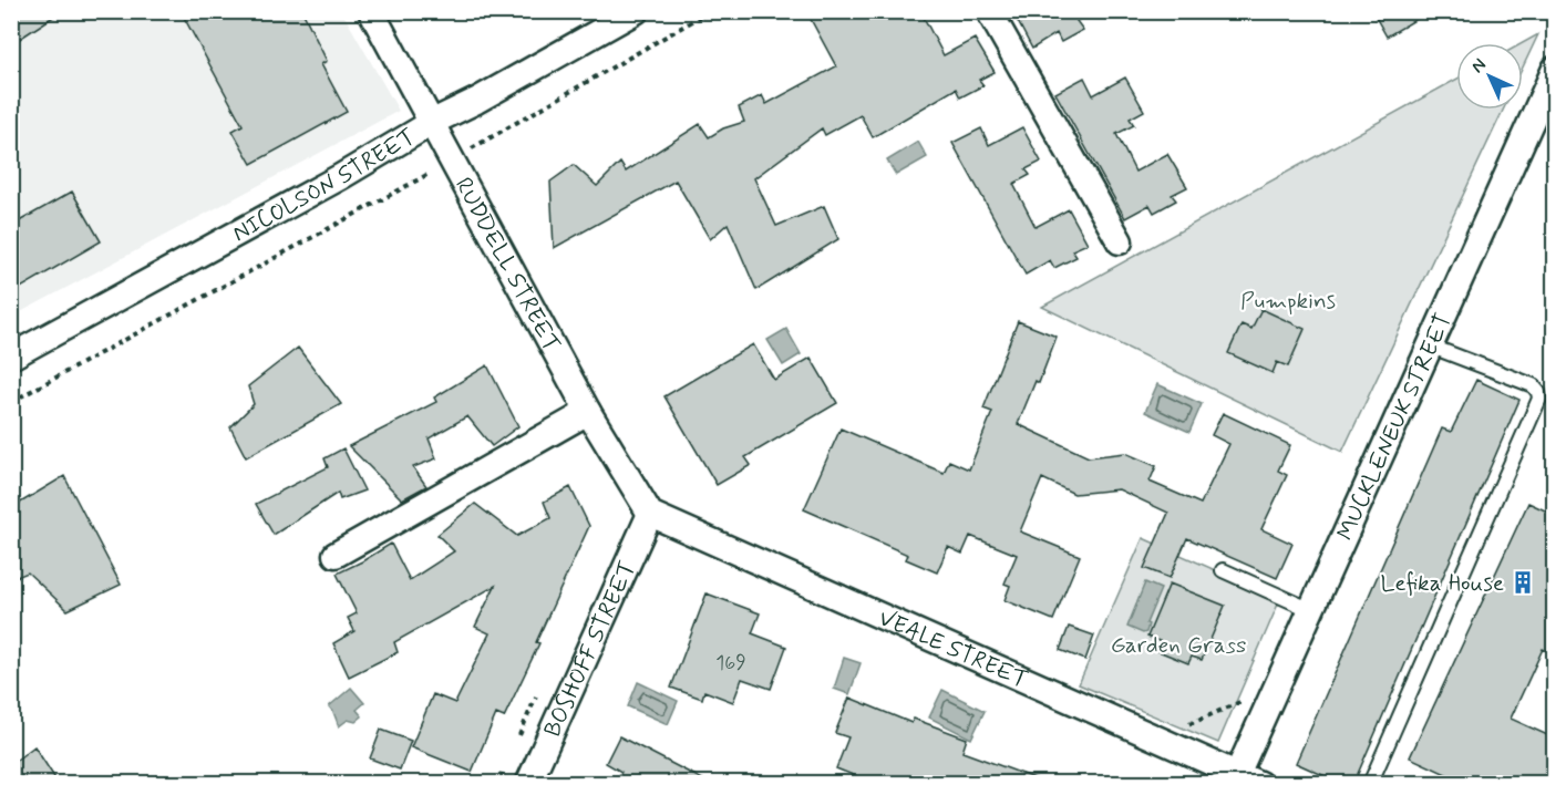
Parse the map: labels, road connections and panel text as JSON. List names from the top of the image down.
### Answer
{
  "streets": {
    "street": [
      "NICOLSON STREET",
      "RUDDELL STREET",
      "MUCKLENEUK STREET",
      "BOSHOFF STREET",
      "VEALE STREET"
    ]
  },
  "crossings": [
    ["NICOLSON STREET", "RUDDELL STREET"],
    ["RUDDELL STREET", "BOSHOFF STREET"],
    ["RUDDELL STREET", "VEALE STREET"],
    ["MUCKLENEUK STREET", "VEALE STREET"],
    ["BOSHOFF STREET", "VEALE STREET"]
  ],
  "parks": ["Pumpkins", "Garden Grass"],
  "places": {
    "building": ["Lefika House"]
  },
  "house_numbers": ["169"],
  "north": "top left"
}
